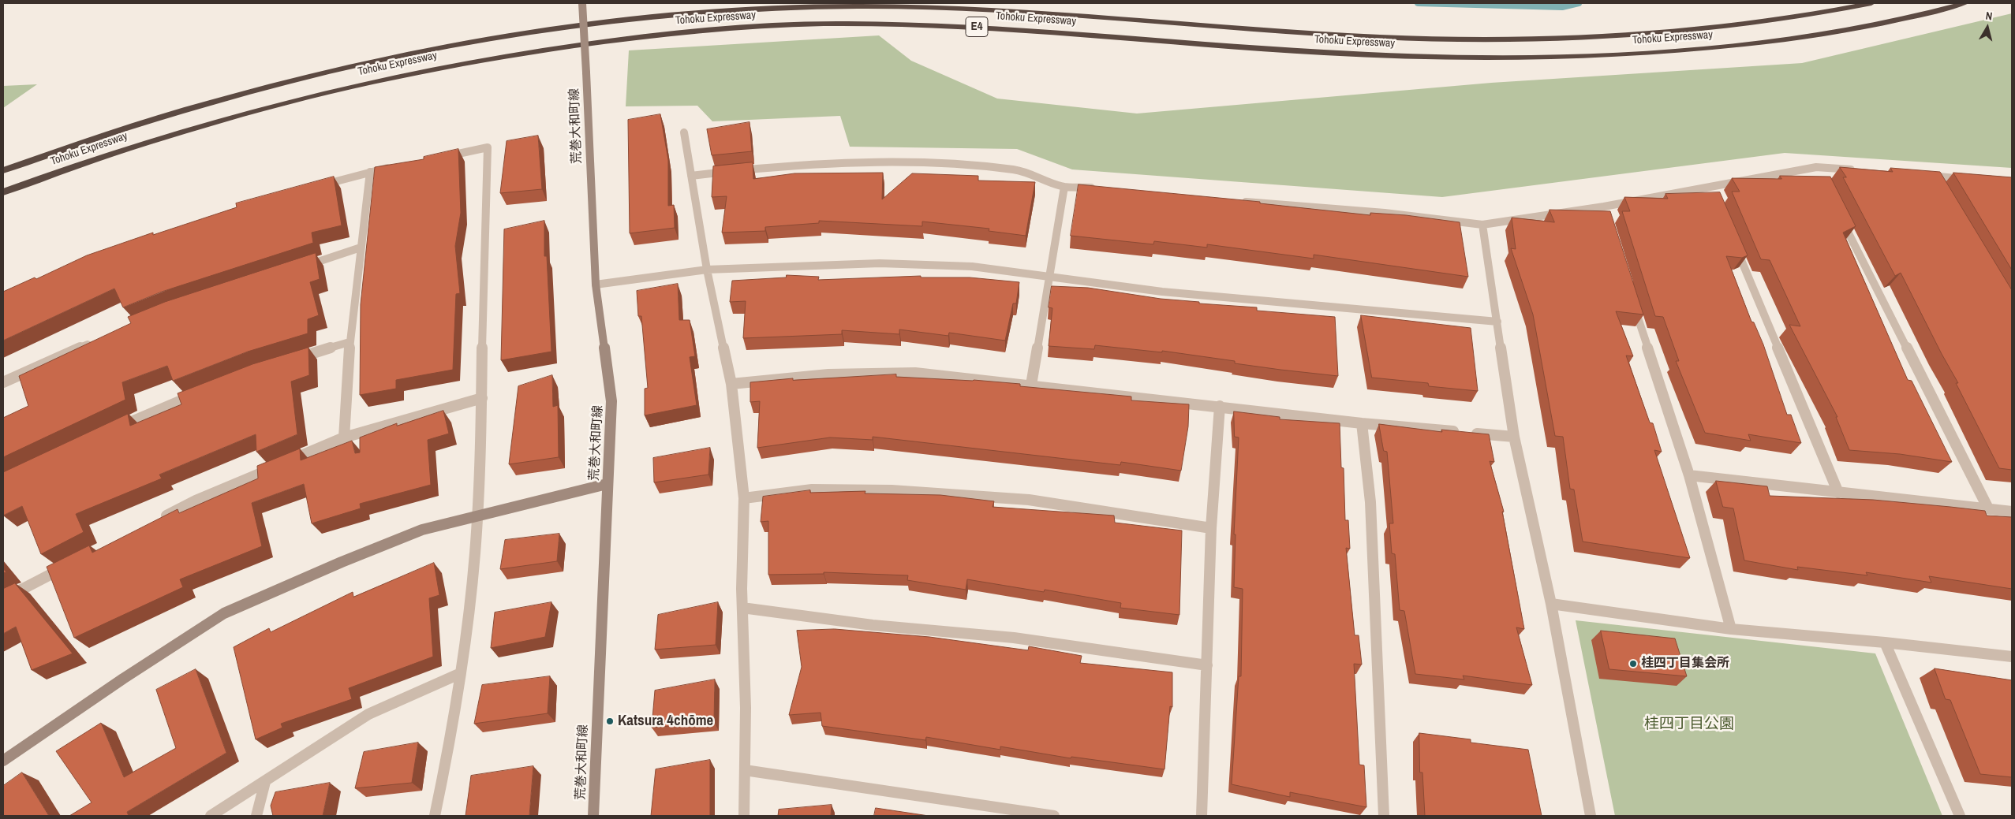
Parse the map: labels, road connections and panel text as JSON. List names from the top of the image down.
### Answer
{
  "streets": {
    "highway": ["Tohoku Expressway", "E4"],
    "street": ["荒巻大和町線"]
  },
  "parks": ["桂四丁目公園"],
  "places": ["桂四丁目集会所", "Katsura 4chōme"],
  "north": "top"
}
